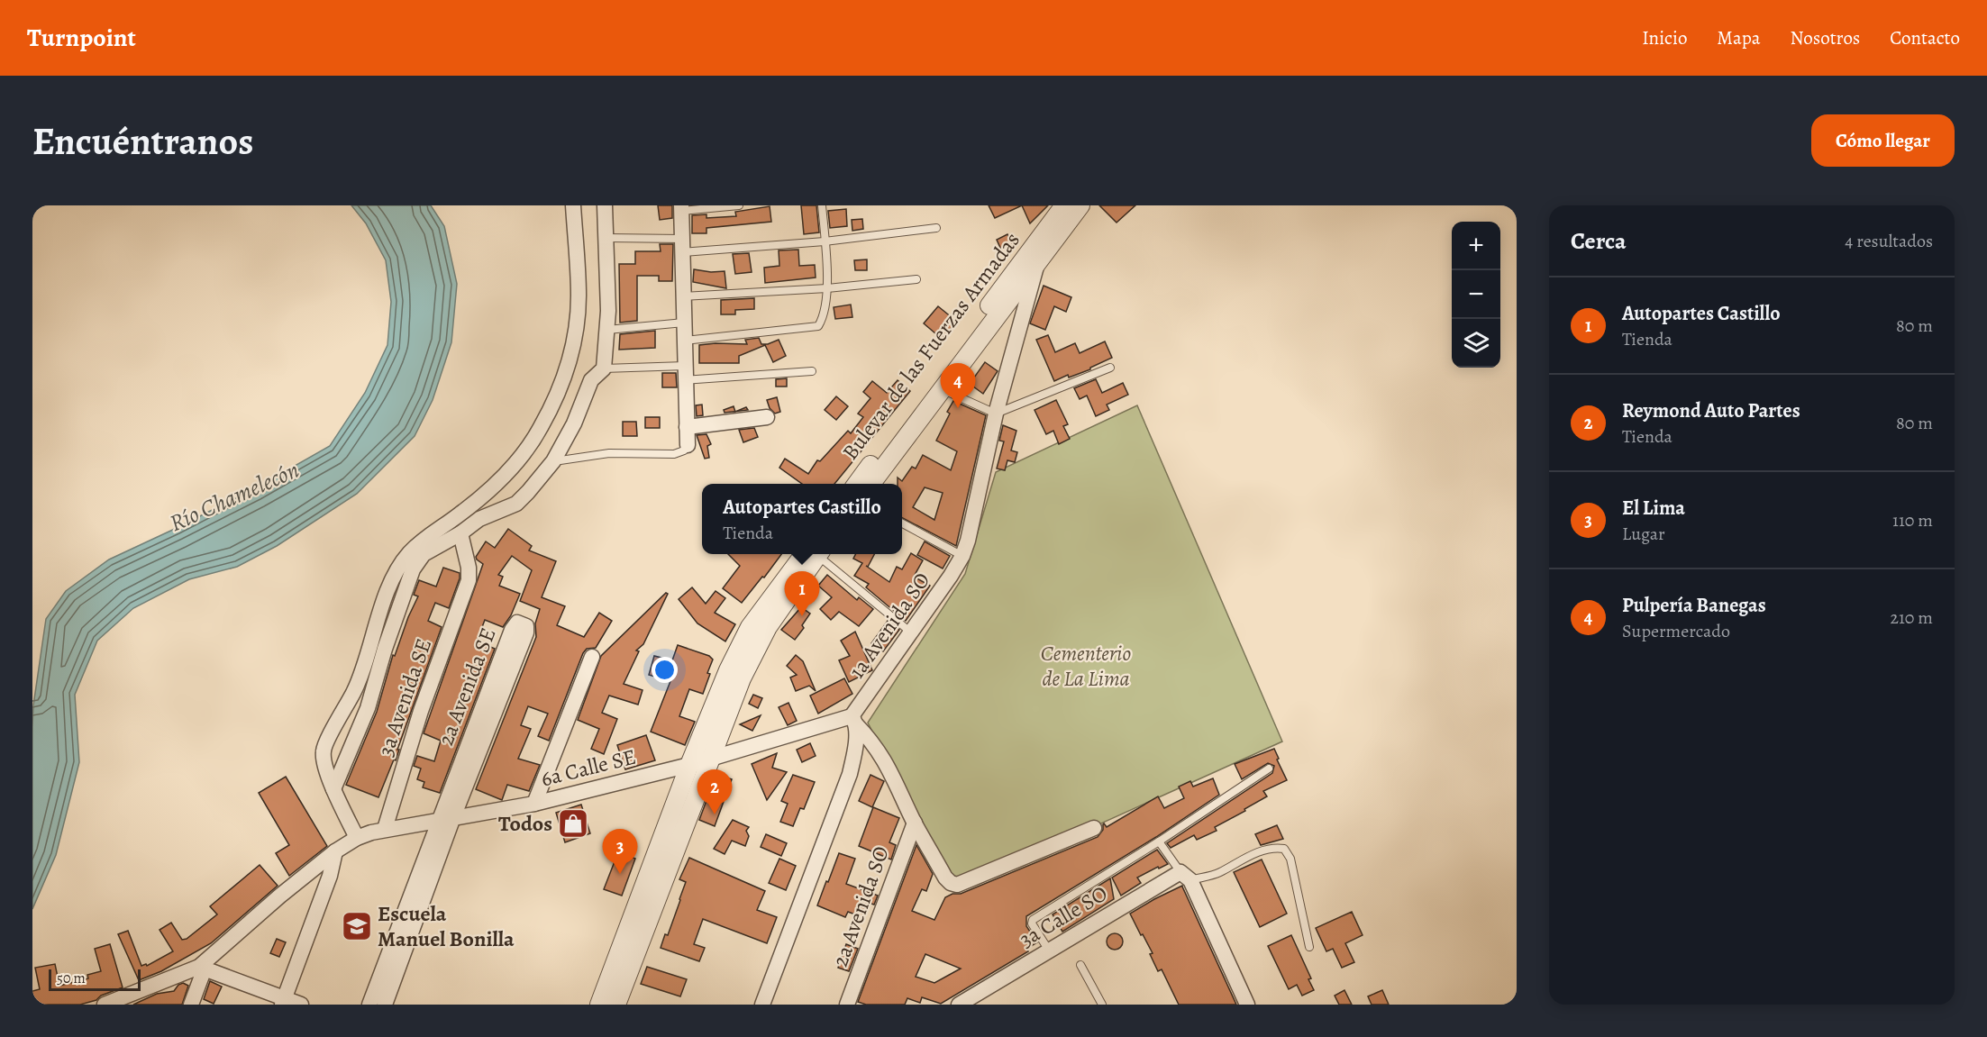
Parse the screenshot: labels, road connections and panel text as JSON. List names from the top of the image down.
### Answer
{
  "streets": {
    "street": [
      "Bulevar de las Fuerzas Armadas",
      "1a Avenida SO",
      "2a Avenida SE",
      "3a Avenida SE",
      "6a Calle SE",
      "2a Avenida SO",
      "3a Calle SO"
    ]
  },
  "crossings": [
    ["Bulevar de las Fuerzas Armadas", "1a Avenida SO"],
    ["1a Avenida SO", "6a Calle SE"],
    ["2a Avenida SE", "6a Calle SE"],
    ["3a Avenida SE", "6a Calle SE"]
  ],
  "water": ["Río Chamelecón"],
  "parks": ["Cementerio de La Lima"],
  "places": {
    "shop": ["Todos"],
    "school or university": ["Escuela Manuel Bonilla"]
  },
  "scale_bar": "50 m",
  "page": {
    "header": "Turnpoint",
    "nav": [
      "Inicio",
      "Mapa",
      "Nosotros",
      "Contacto"
    ],
    "buttons": "Cómo llegar",
    "title": "Encuéntranos",
    "heading": ["Cerca", "4 resultados"],
    "map_buttons": ["+", "−"],
    "list": [
      {
        "mark": "1",
        "name": "Autopartes Castillo",
        "note": "Tienda",
        "value": "80 m"
      },
      {
        "mark": "2",
        "name": "Reymond Auto Partes",
        "note": "Tienda",
        "value": "80 m"
      },
      {
        "mark": "3",
        "name": "El Lima",
        "note": "Lugar",
        "value": "110 m"
      },
      {
        "mark": "4",
        "name": "Pulpería Banegas",
        "note": "Supermercado",
        "value": "210 m"
      }
    ],
    "pins": [
      "4",
      "1",
      "2",
      "3"
    ],
    "popup": ["Autopartes Castillo", "Tienda"],
    "scale": "50 m"
  }
}
